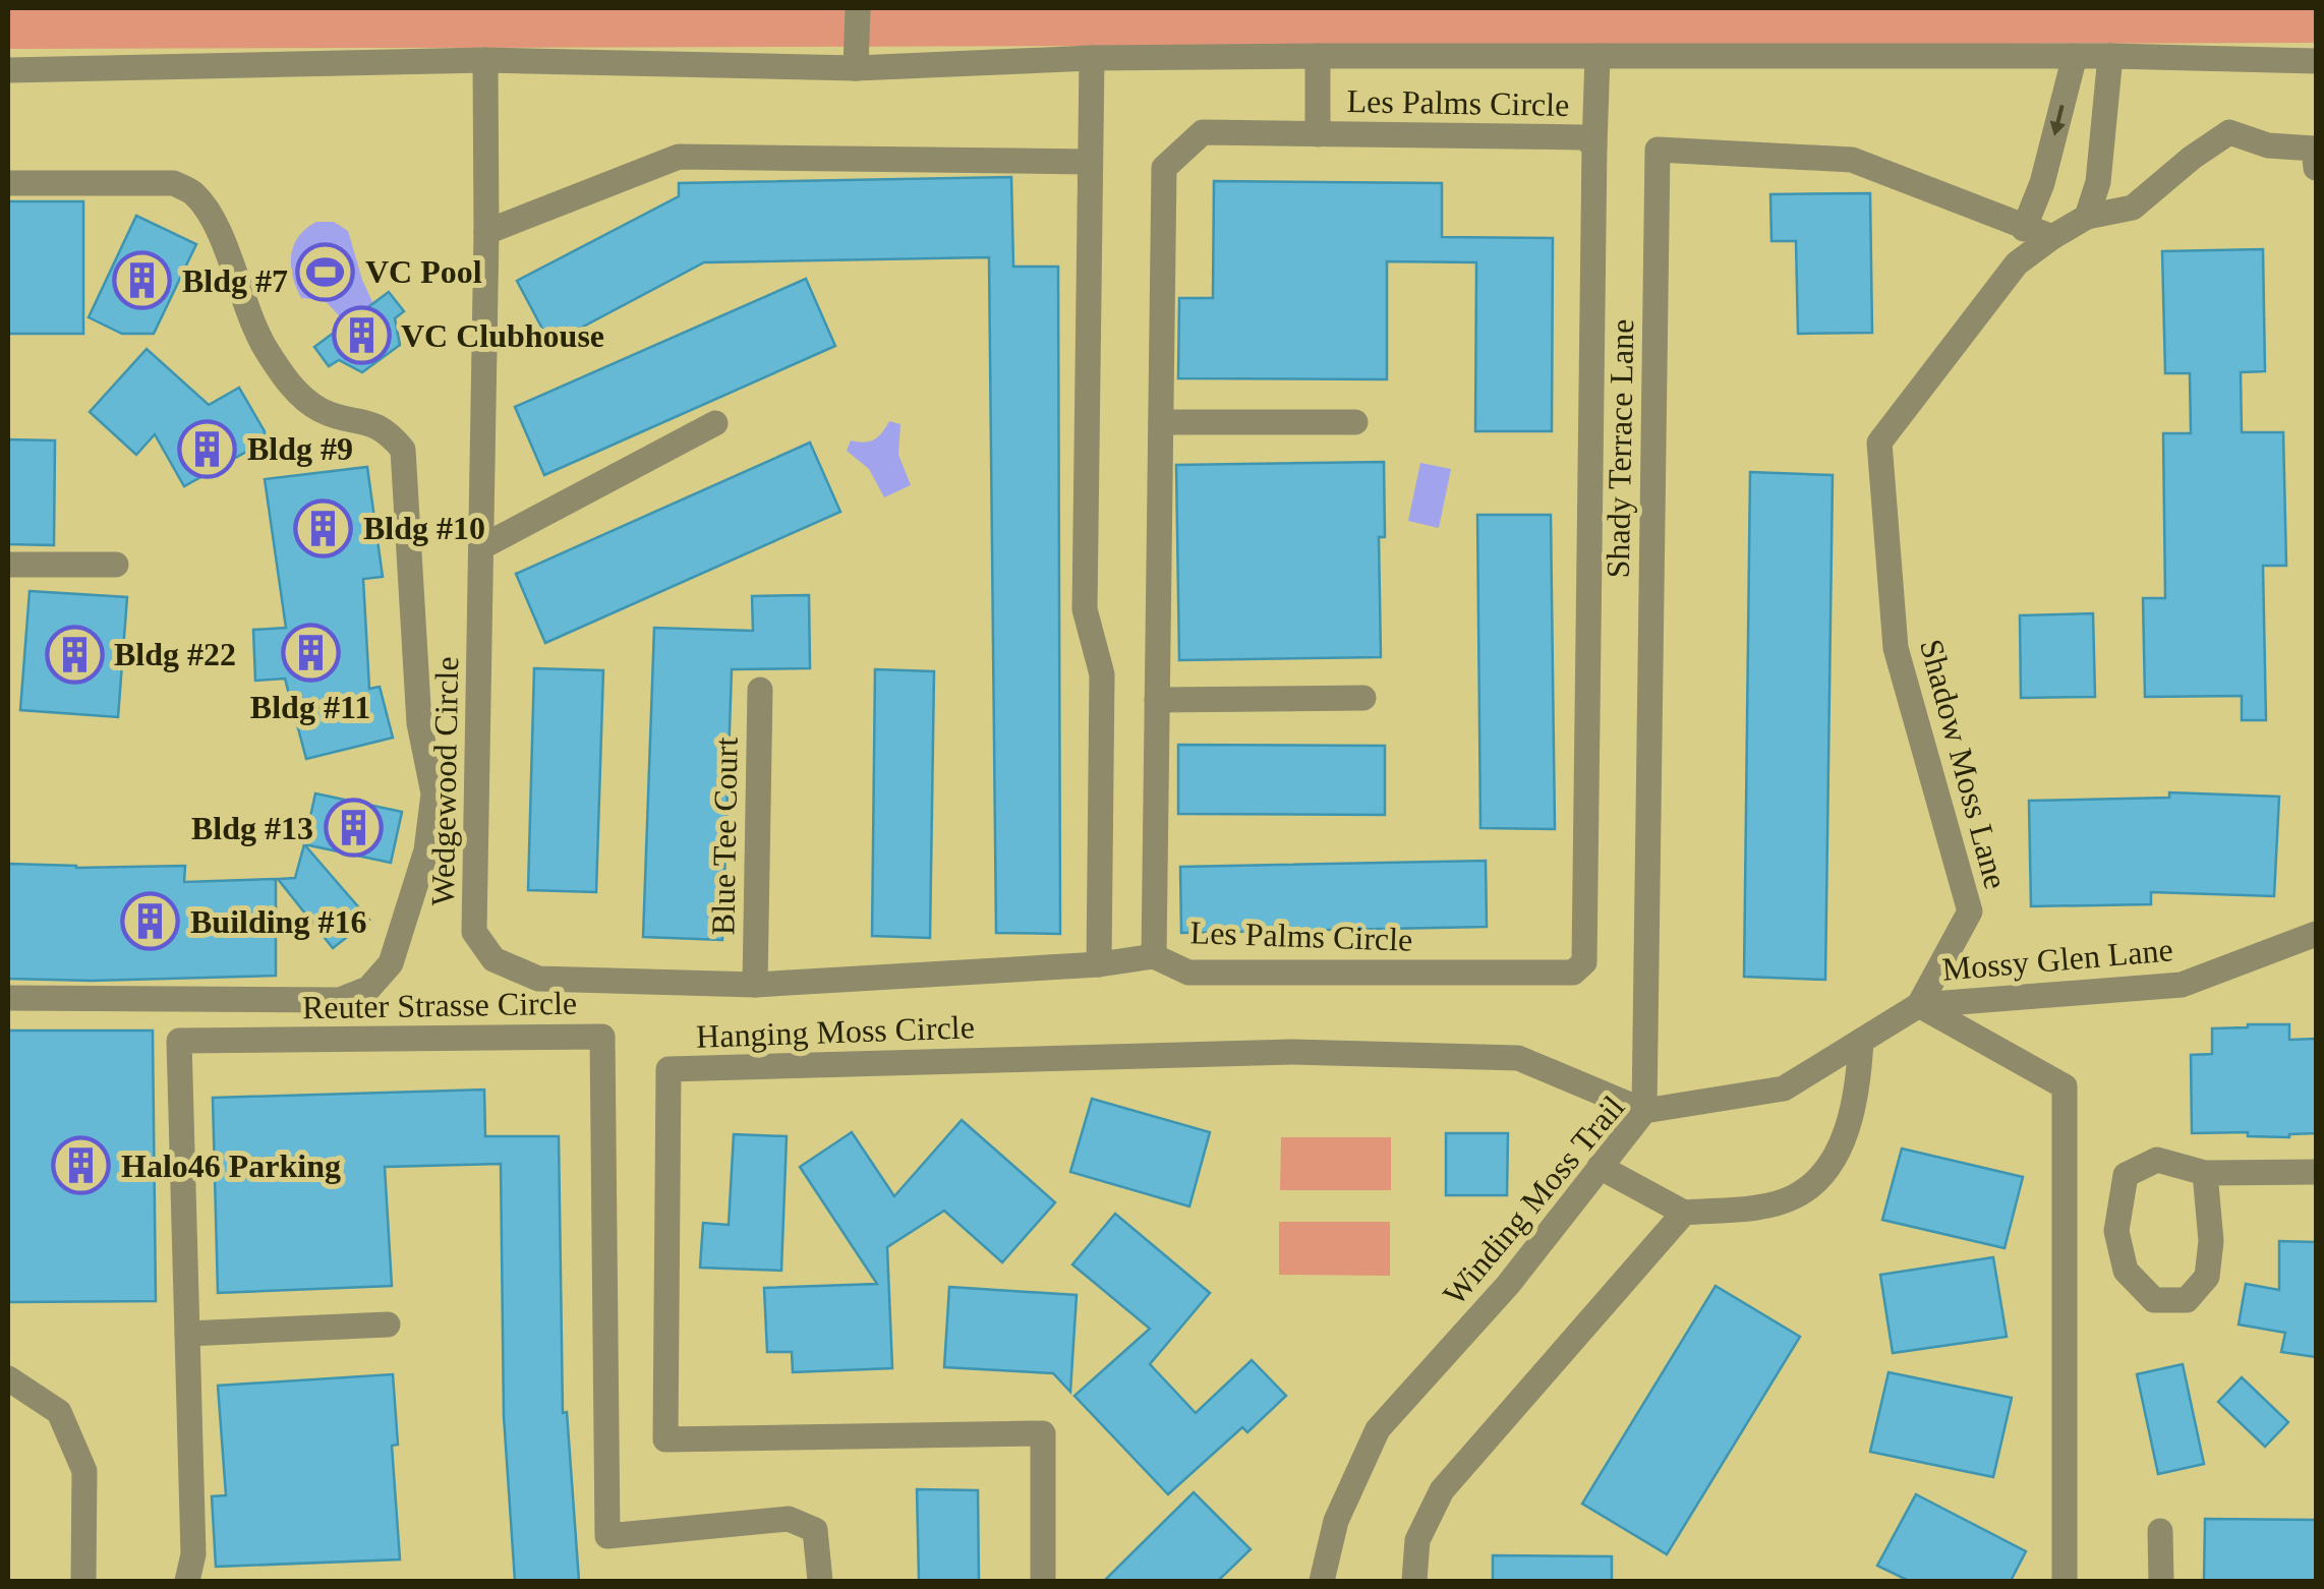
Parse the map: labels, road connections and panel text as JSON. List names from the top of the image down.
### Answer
{
  "streets": {
    "street": [
      "Les Palms Circle",
      "Shady Terrace Lane",
      "Shadow Moss Lane",
      "Wedgewood Circle",
      "Blue Tee Court",
      "Mossy Glen Lane",
      "Reuter Strasse Circle",
      "Hanging Moss Circle",
      "Winding Moss Trail"
    ]
  },
  "crossings": [
    ["Les Palms Circle", "Wedgewood Circle"],
    ["Shady Terrace Lane", "Hanging Moss Circle"],
    ["Shady Terrace Lane", "Winding Moss Trail"],
    ["Shadow Moss Lane", "Mossy Glen Lane"],
    ["Shadow Moss Lane", "Winding Moss Trail"],
    ["Wedgewood Circle", "Blue Tee Court"],
    ["Mossy Glen Lane", "Winding Moss Trail"],
    ["Hanging Moss Circle", "Winding Moss Trail"]
  ],
  "places": {
    "sports": ["VC Pool"],
    "building": [
      "Bldg #7",
      "VC Clubhouse",
      "Bldg #9",
      "Bldg #10",
      "Bldg #11",
      "Bldg #22",
      "Bldg #13",
      "Building #16",
      "Halo46 Parking"
    ]
  }
}
